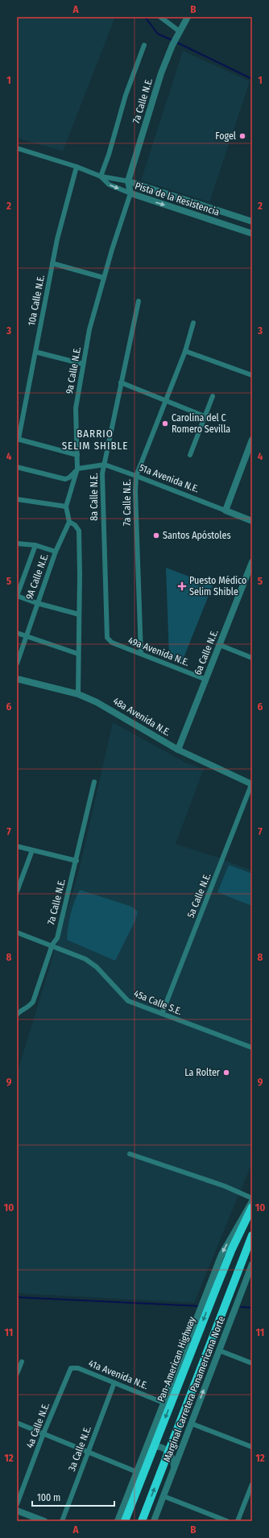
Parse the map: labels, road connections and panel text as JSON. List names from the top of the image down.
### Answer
{
  "streets": {
    "highway": ["Pan-American Highway"],
    "street": [
      "7a Calle N.E.",
      "Pista de la Resistencia",
      "10a Calle N.E.",
      "9a Calle N.E.",
      "51a Avenida N.E.",
      "8a Calle N.E.",
      "9A Calle N.E.",
      "49a Avenida N.E.",
      "6a Calle N.E.",
      "48a Avenida N.E.",
      "5a Calle N.E.",
      "45a Calle S.E.",
      "41a Avenida N.E.",
      "Marginal Carretera Panamericana Norte",
      "4a Calle N.E.",
      "3a Calle N.E."
    ]
  },
  "crossings": [
    ["7a Calle N.E.", "Pista de la Resistencia"],
    ["7a Calle N.E.", "9a Calle N.E."],
    ["7a Calle N.E.", "51a Avenida N.E."],
    ["7a Calle N.E.", "49a Avenida N.E."],
    ["7a Calle N.E.", "45a Calle S.E."],
    ["Pista de la Resistencia", "10a Calle N.E."],
    ["Pista de la Resistencia", "9a Calle N.E."],
    ["9a Calle N.E.", "51a Avenida N.E."],
    ["9a Calle N.E.", "9A Calle N.E."],
    ["51a Avenida N.E.", "8a Calle N.E."],
    ["8a Calle N.E.", "49a Avenida N.E."],
    ["49a Avenida N.E.", "6a Calle N.E."],
    ["6a Calle N.E.", "48a Avenida N.E."],
    ["48a Avenida N.E.", "5a Calle N.E."],
    ["5a Calle N.E.", "45a Calle S.E."],
    ["41a Avenida N.E.", "4a Calle N.E."],
    ["41a Avenida N.E.", "3a Calle N.E."]
  ],
  "districts": ["BARRIO SELIM SHIBLE"],
  "places": {
    "other": [
      "Fogel",
      "Carolina del C Romero Sevilla",
      "Santos Apóstoles",
      "La Rolter"
    ],
    "health": ["Puesto Médico Selim Shible"]
  },
  "scale_bar": "100 m",
  "grid": {
    "columns": ["A", "B"],
    "rows": [
      "1",
      "2",
      "3",
      "4",
      "5",
      "6",
      "7",
      "8",
      "9",
      "10",
      "11",
      "12"
    ]
  }
}
